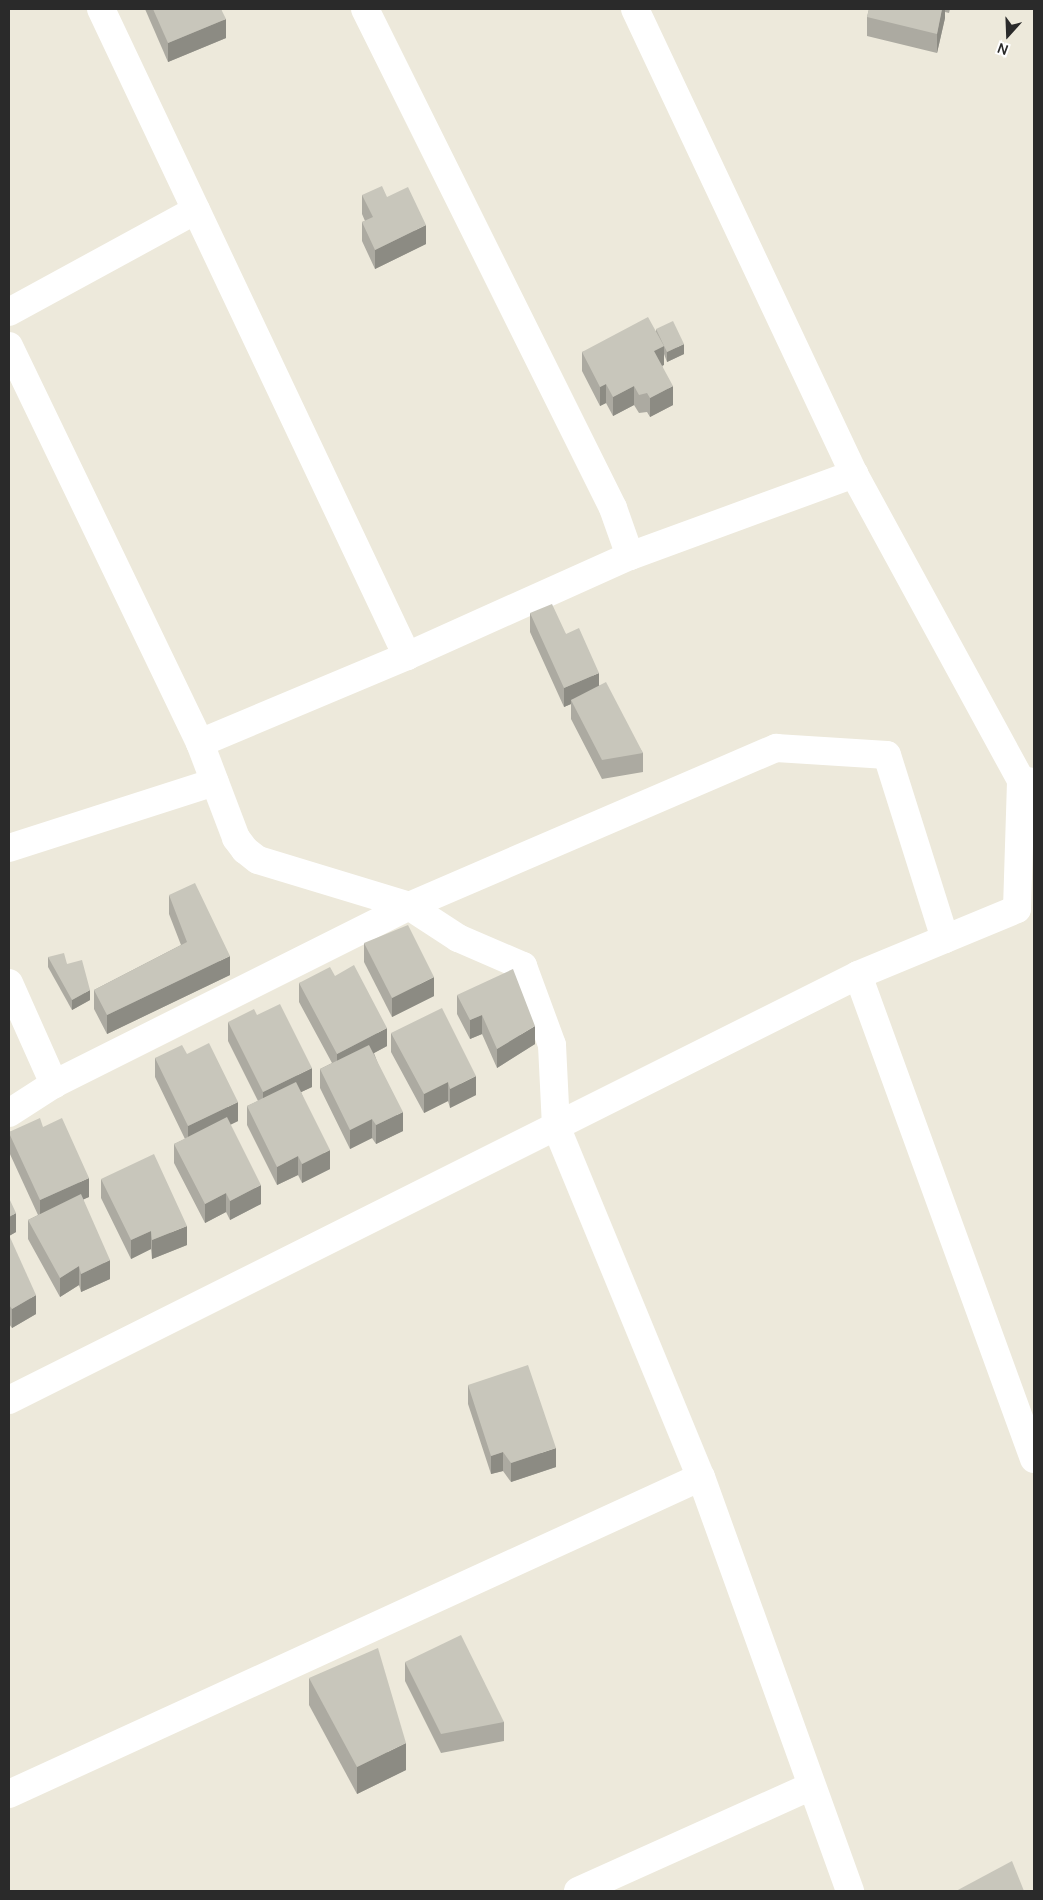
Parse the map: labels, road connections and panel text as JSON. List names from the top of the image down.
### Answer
{
  "north": "bottom"
}
